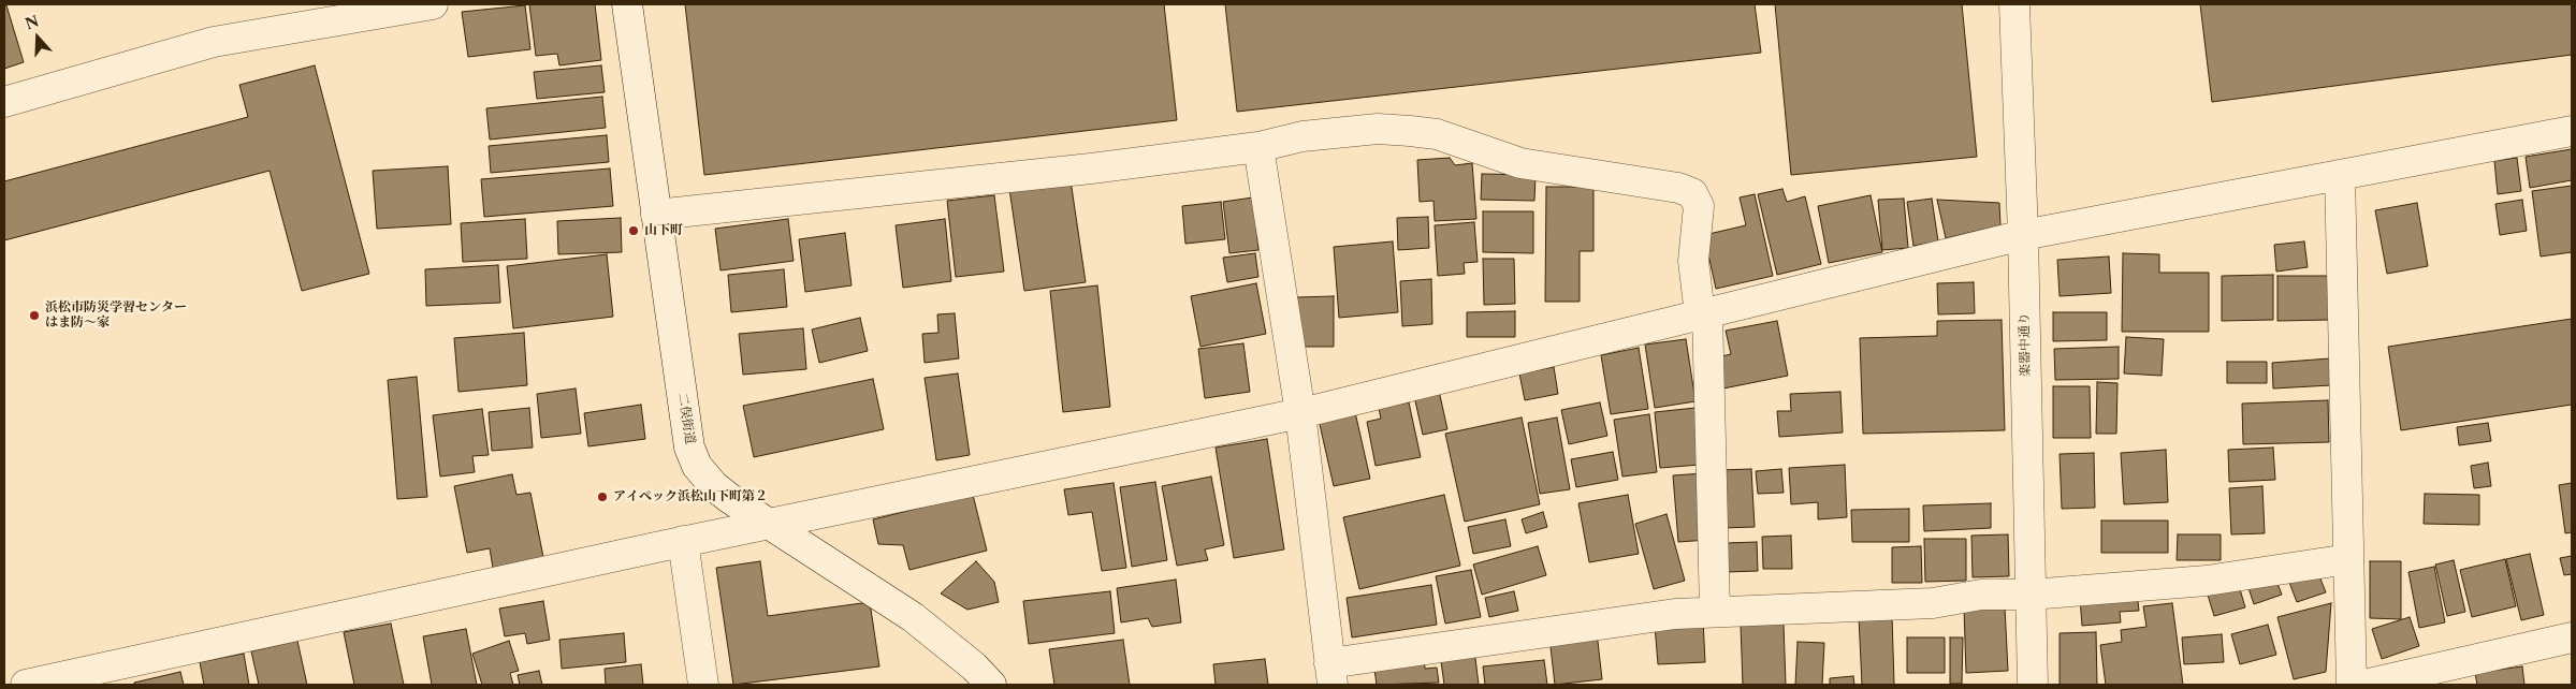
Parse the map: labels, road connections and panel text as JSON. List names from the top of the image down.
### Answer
{
  "streets": {
    "street": ["楽器中通り", "二俣街道"]
  },
  "places": ["山下町", "浜松市防災学習センター はま防～家", "アイペック浜松山下町第２"],
  "north": "top"
}
